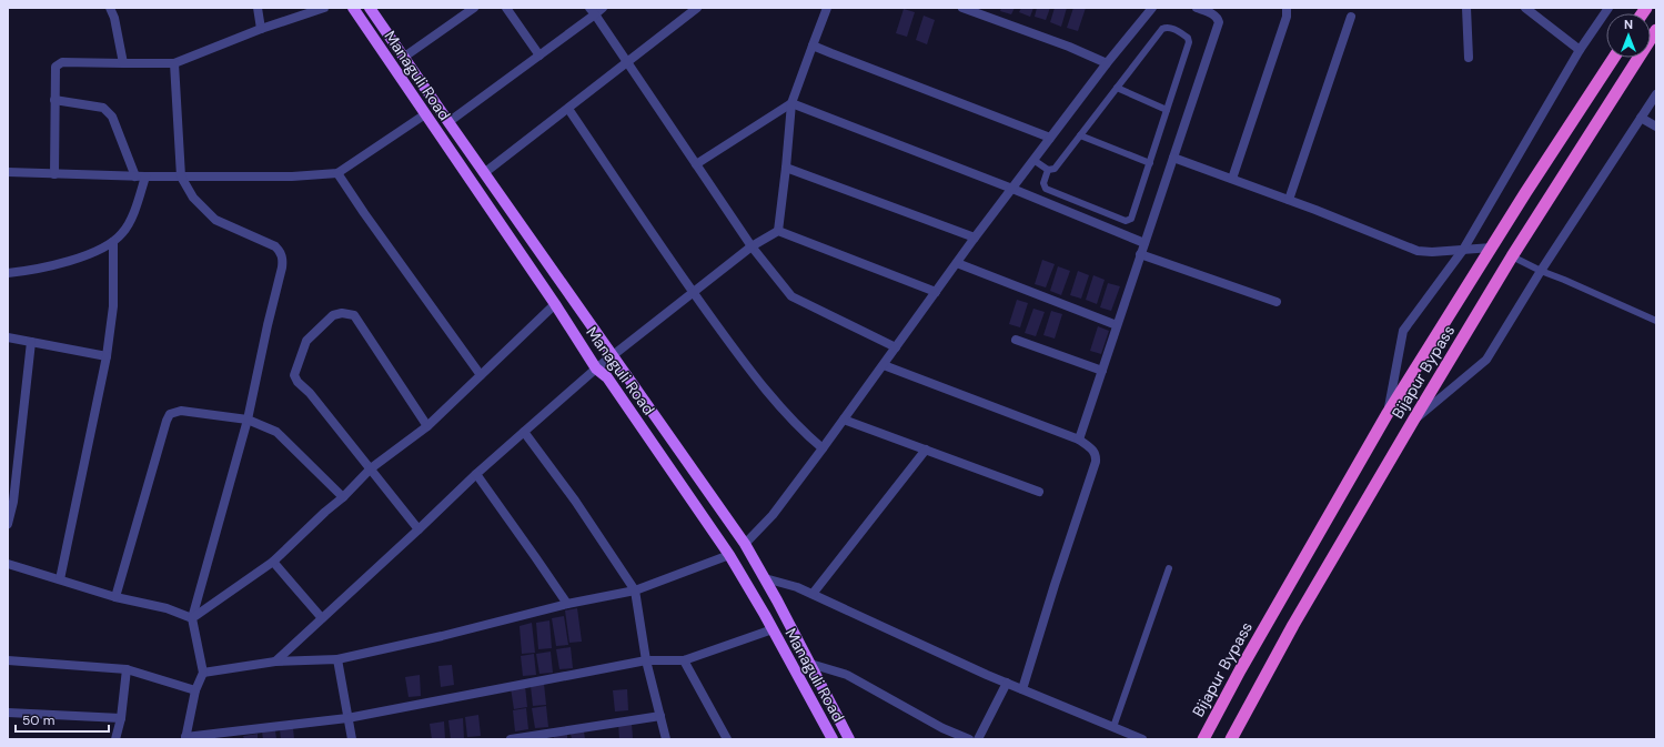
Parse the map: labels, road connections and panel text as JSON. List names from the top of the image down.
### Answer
{
  "streets": {
    "highway": ["Bijapur Bypass"],
    "main road": ["Managuli Road"]
  },
  "scale_bar": "50 m",
  "north": "top"
}
